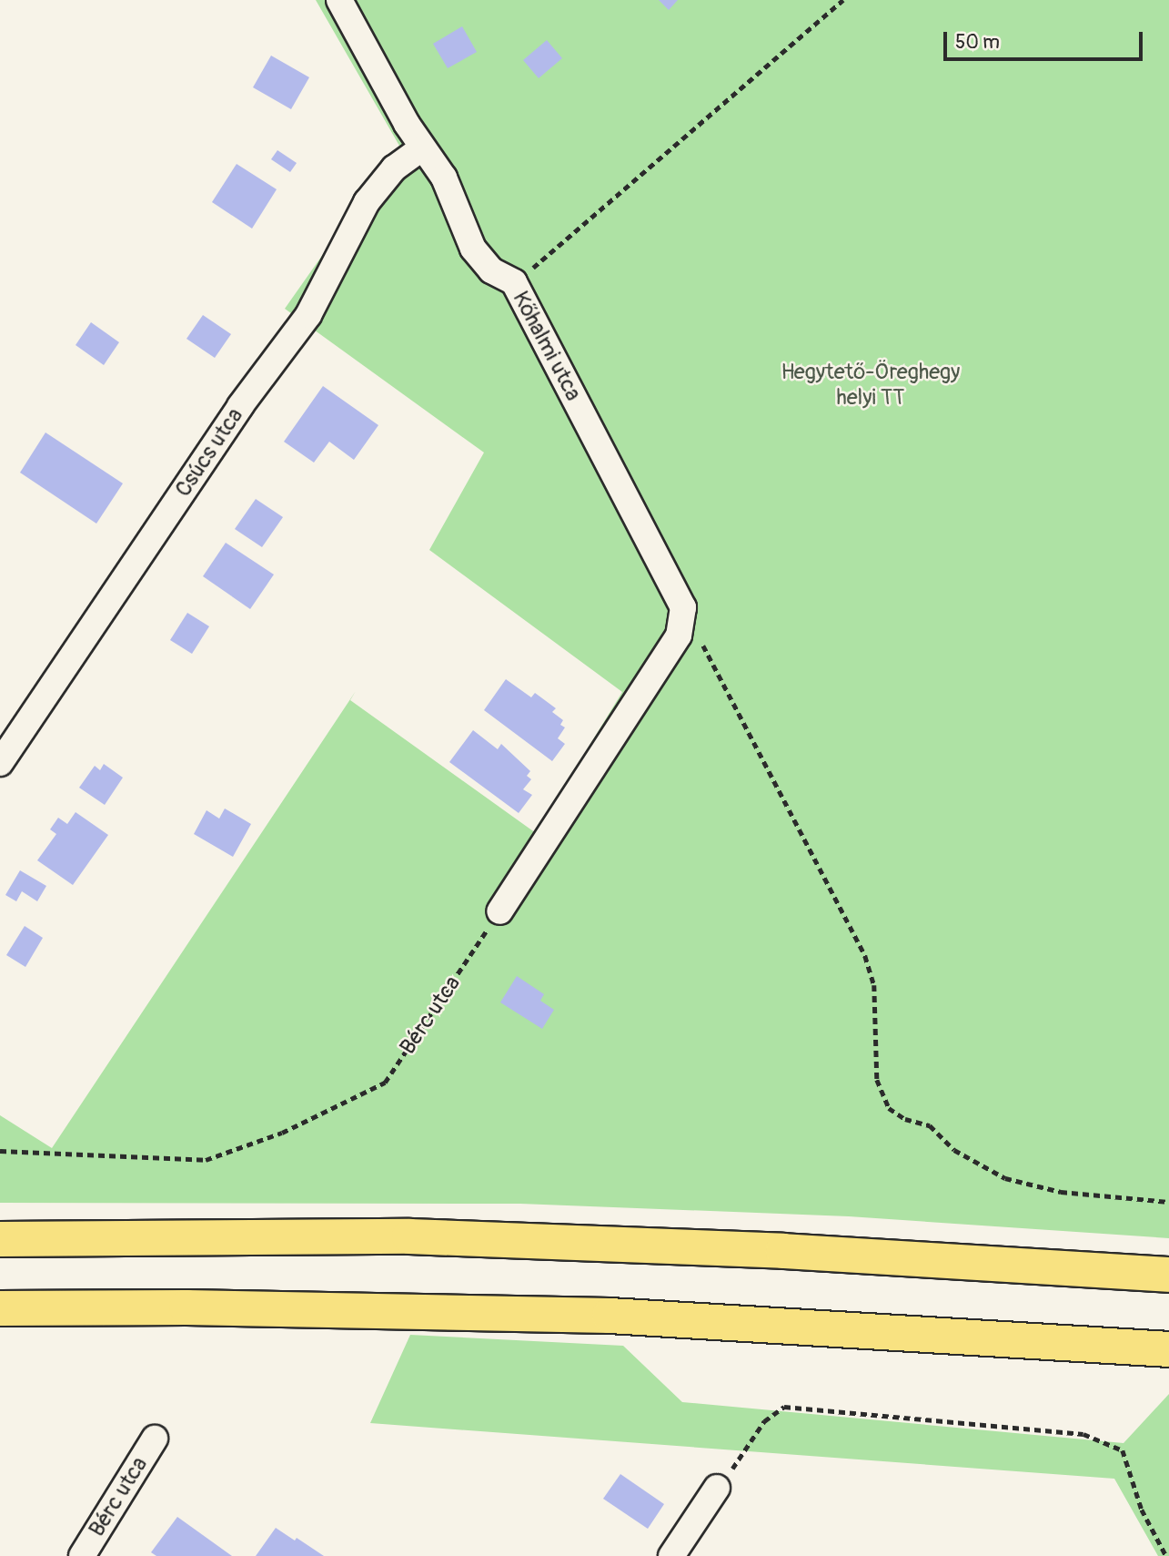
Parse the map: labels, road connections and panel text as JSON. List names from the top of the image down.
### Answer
{
  "streets": {
    "street": ["Kőhalmi utca", "Csúcs utca", "Bérc utca"]
  },
  "crossings": [
    ["Kőhalmi utca", "Csúcs utca"]
  ],
  "parks": ["Hegytető-Öreghegy helyi TT"],
  "scale_bar": "50 m"
}
